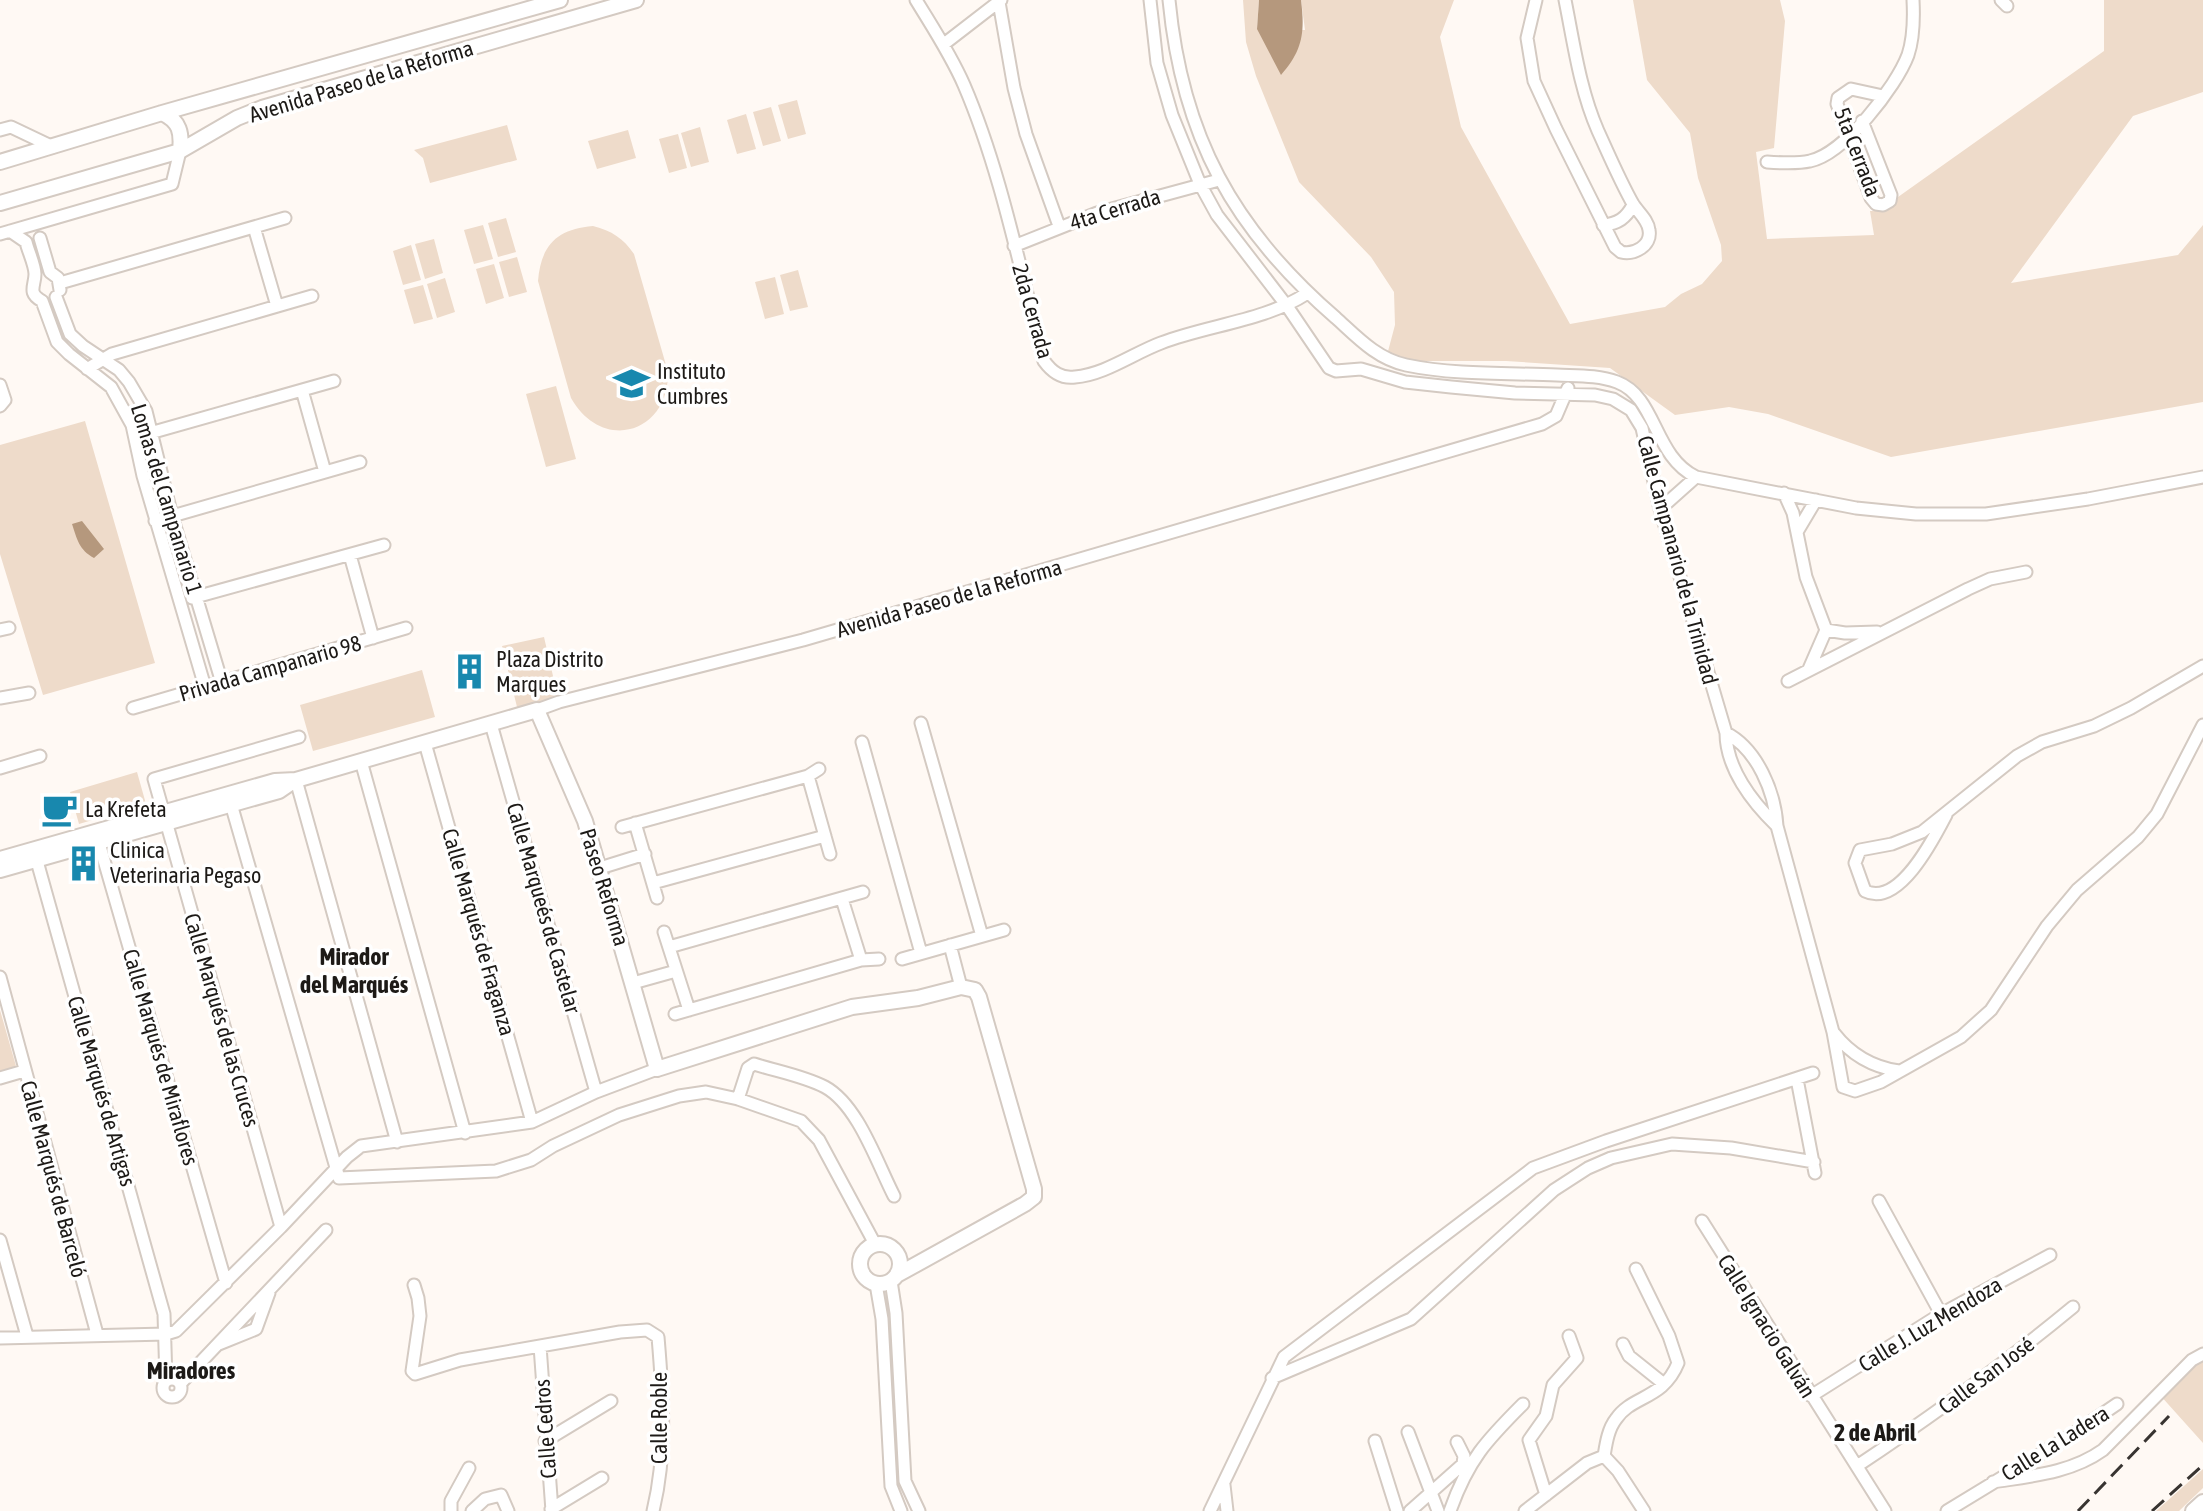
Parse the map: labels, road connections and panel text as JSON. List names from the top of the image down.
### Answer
{
  "streets": {
    "street": [
      "Avenida Paseo de la Reforma",
      "5ta Cerrada",
      "4ta Cerrada",
      "2da Cerrada",
      "Lomas del Campanario 1",
      "Calle Campanario de la Trinidad",
      "Privada Campanario 98",
      "Paseo Reforma",
      "Calle Marqueés de Castelar",
      "Calle Marqués de Fraganza",
      "Calle Marqués de las Cruces",
      "Calle Marqués de Miraflores",
      "Calle Marqués de Artigas",
      "Calle Marqués de Barceló",
      "Calle J. Luz Mendoza",
      "Calle Ignacio Galván",
      "Calle San José",
      "Calle Roble",
      "Calle Cedros",
      "Calle La Ladera"
    ]
  },
  "crossings": [
    ["Avenida Paseo de la Reforma", "Calle Campanario de la Trinidad"],
    ["Avenida Paseo de la Reforma", "Paseo Reforma"],
    ["Avenida Paseo de la Reforma", "Calle Marqueés de Castelar"],
    ["Avenida Paseo de la Reforma", "Calle Marqués de Fraganza"],
    ["Avenida Paseo de la Reforma", "Calle Marqués de las Cruces"],
    ["Avenida Paseo de la Reforma", "Calle Marqués de Miraflores"],
    ["Avenida Paseo de la Reforma", "Calle Marqués de Artigas"],
    ["4ta Cerrada", "2da Cerrada"],
    ["4ta Cerrada", "Calle Campanario de la Trinidad"],
    ["2da Cerrada", "Calle Campanario de la Trinidad"],
    ["Lomas del Campanario 1", "Privada Campanario 98"],
    ["Calle J. Luz Mendoza", "Calle Ignacio Galván"],
    ["Calle Ignacio Galván", "Calle San José"],
    ["Calle Roble", "Calle Cedros"]
  ],
  "districts": ["Mirador del Marqués", "Miradores", "2 de Abril"],
  "places": {
    "school or university": ["Instituto Cumbres"],
    "building": ["Plaza Distrito Marques", "Clinica Veterinaria Pegaso"],
    "cafe": ["La Krefeta"]
  }
}
